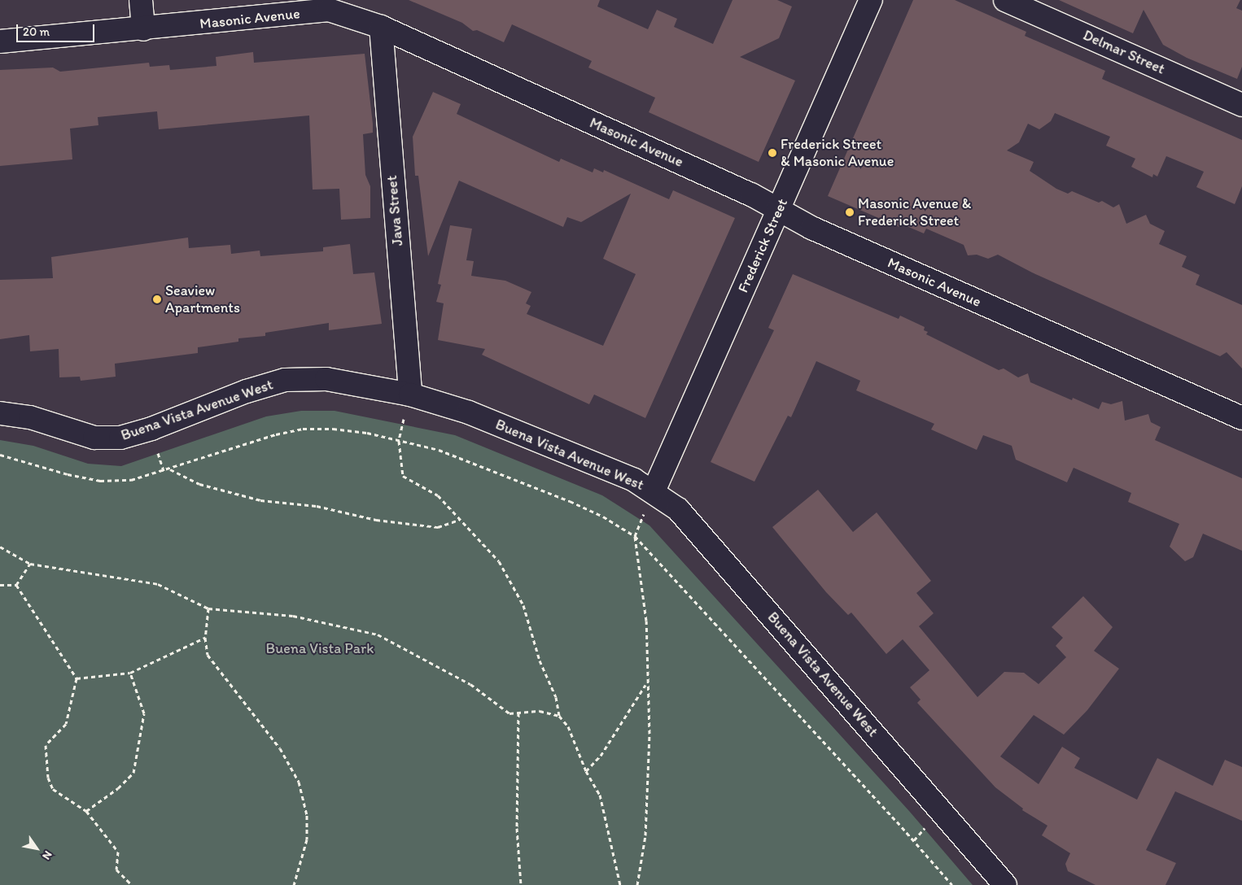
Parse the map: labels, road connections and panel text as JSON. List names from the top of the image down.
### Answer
{
  "streets": {
    "street": [
      "Masonic Avenue",
      "Delmar Street",
      "Java Street",
      "Frederick Street",
      "Buena Vista Avenue West"
    ]
  },
  "crossings": [
    ["Masonic Avenue", "Java Street"],
    ["Masonic Avenue", "Frederick Street"],
    ["Java Street", "Buena Vista Avenue West"],
    ["Frederick Street", "Buena Vista Avenue West"]
  ],
  "parks": ["Buena Vista Park"],
  "places": ["Frederick Street & Masonic Avenue", "Masonic Avenue & Frederick Street", "Seaview Apartments"],
  "scale_bar": "20 m",
  "north": "bottom right"
}
